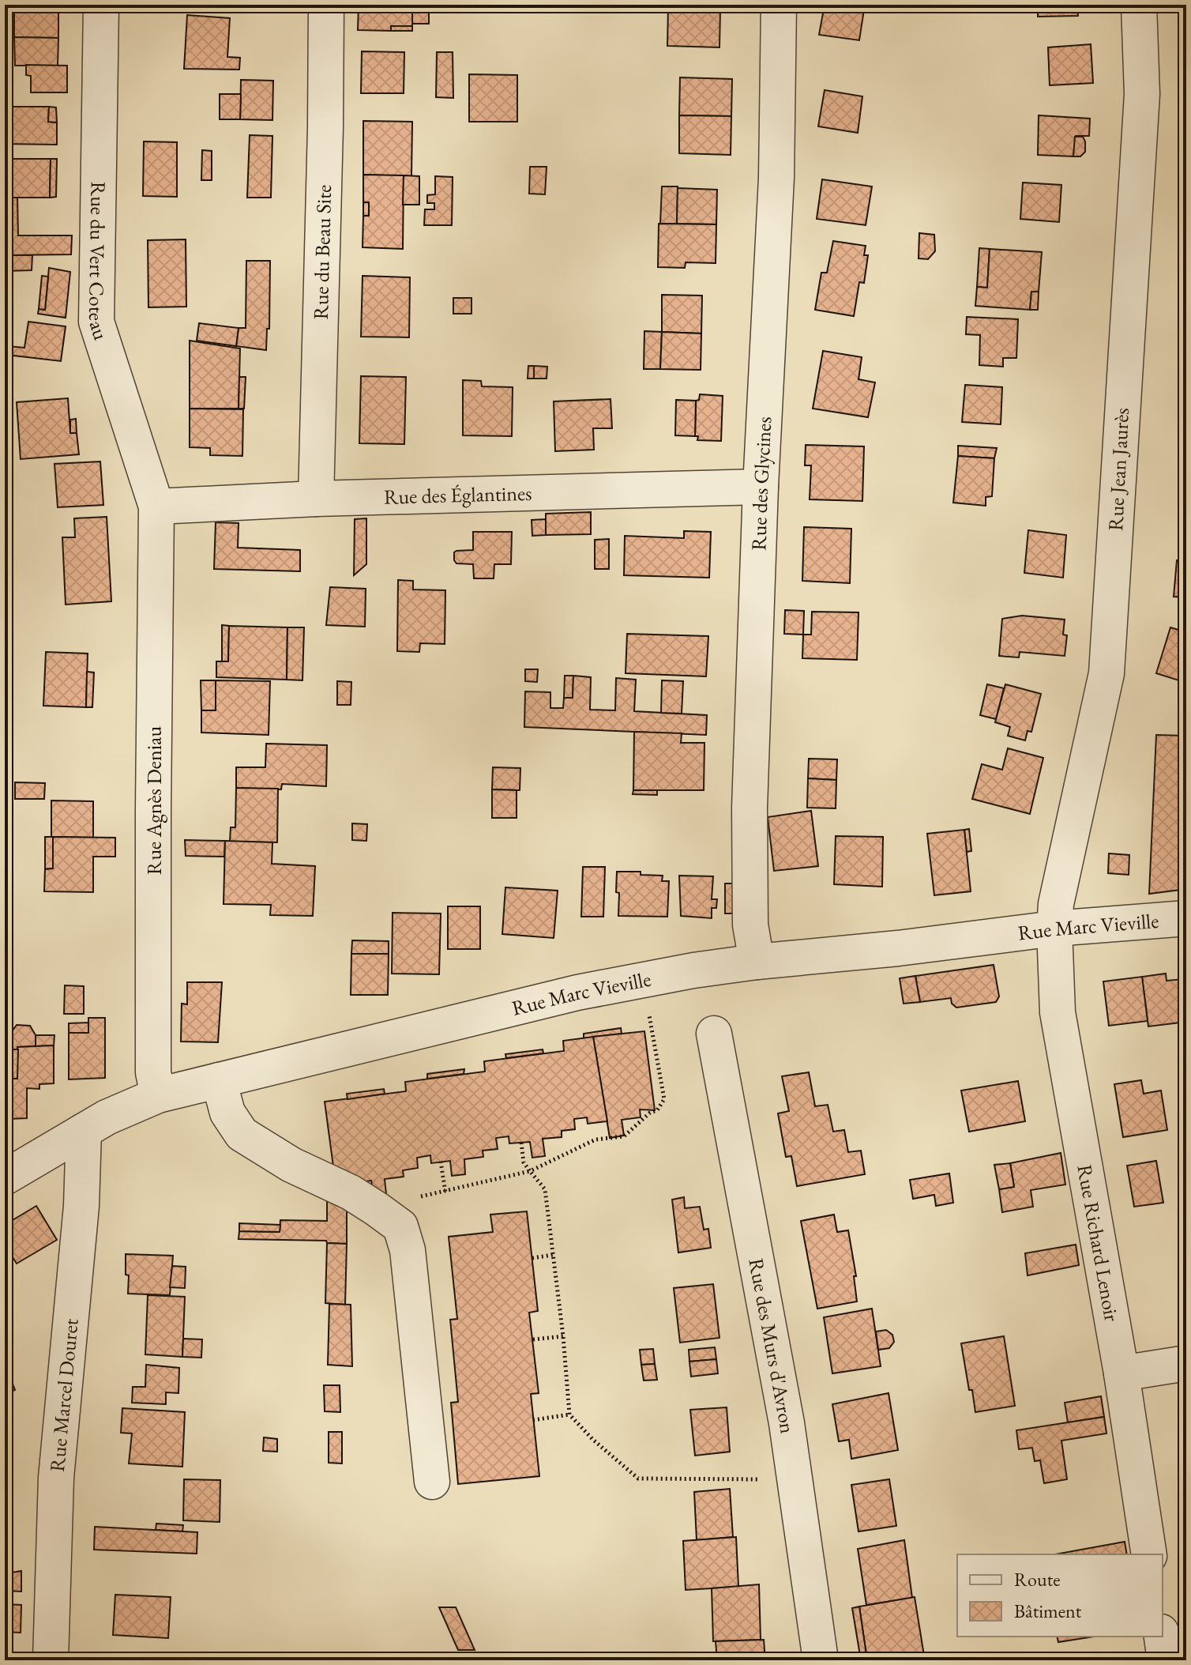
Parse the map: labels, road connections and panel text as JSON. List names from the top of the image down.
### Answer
{
  "streets": {
    "street": [
      "Rue du Beau Site",
      "Rue du Vert Coteau",
      "Rue Jean Jaurès",
      "Rue des Glycines",
      "Rue des Églantines",
      "Rue Agnès Deniau",
      "Rue Marc Vieville",
      "Rue Richard Lenoir",
      "Rue des Murs d'Avron",
      "Rue Marcel Douret"
    ]
  },
  "crossings": [
    ["Rue du Beau Site", "Rue des Églantines"],
    ["Rue du Vert Coteau", "Rue des Églantines"],
    ["Rue du Vert Coteau", "Rue Agnès Deniau"],
    ["Rue Jean Jaurès", "Rue Marc Vieville"],
    ["Rue Jean Jaurès", "Rue Richard Lenoir"],
    ["Rue des Glycines", "Rue des Églantines"],
    ["Rue des Glycines", "Rue Marc Vieville"],
    ["Rue des Églantines", "Rue Agnès Deniau"],
    ["Rue Agnès Deniau", "Rue Marc Vieville"],
    ["Rue Marc Vieville", "Rue Richard Lenoir"],
    ["Rue Marc Vieville", "Rue Marcel Douret"]
  ],
  "legend": ["Route", "Bâtiment"]
}
